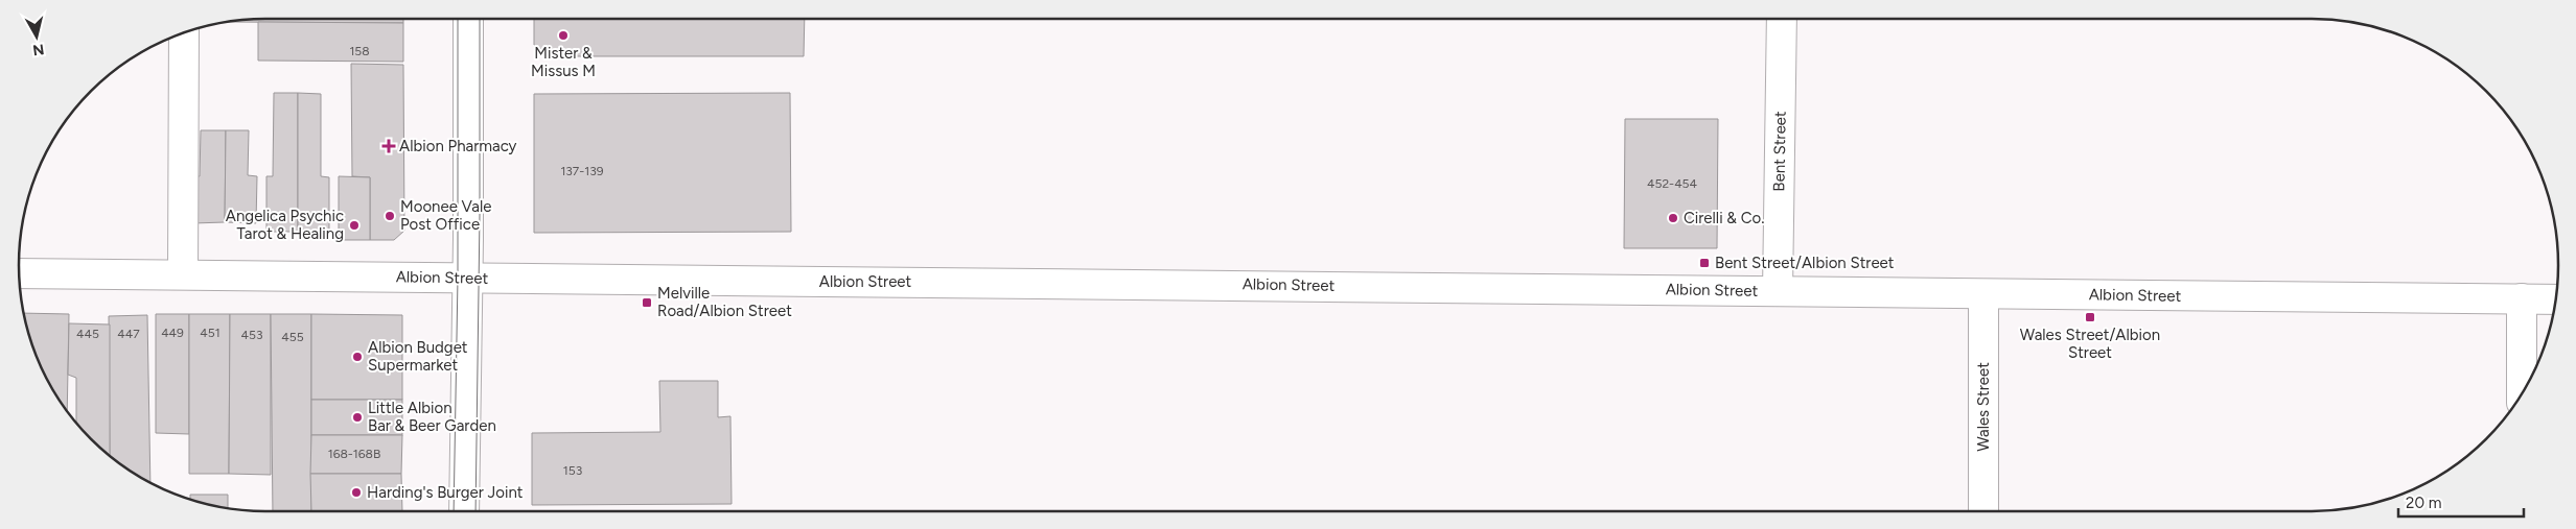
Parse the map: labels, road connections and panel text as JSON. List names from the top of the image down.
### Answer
{
  "streets": {
    "street": ["Bent Street", "Albion Street", "Wales Street"]
  },
  "crossings": [
    ["Bent Street", "Albion Street"],
    ["Albion Street", "Wales Street"]
  ],
  "places": {
    "other": [
      "Mister & Missus M",
      "Moonee Vale Post Office",
      "Cirelli & Co.",
      "Angelica Psychic Tarot & Healing",
      "Albion Budget Supermarket",
      "Little Albion Bar & Beer Garden",
      "Harding's Burger Joint"
    ],
    "health": ["Albion Pharmacy"],
    "transit": ["Bent Street/Albion Street", "Melville Road/Albion Street", "Wales Street/Albion Street"]
  },
  "house_numbers": [
    "158",
    "137-139",
    "452-454",
    "449",
    "451",
    "445",
    "447",
    "453",
    "455",
    "168-168B",
    "153"
  ],
  "scale_bar": "20 m",
  "north": "bottom"
}
